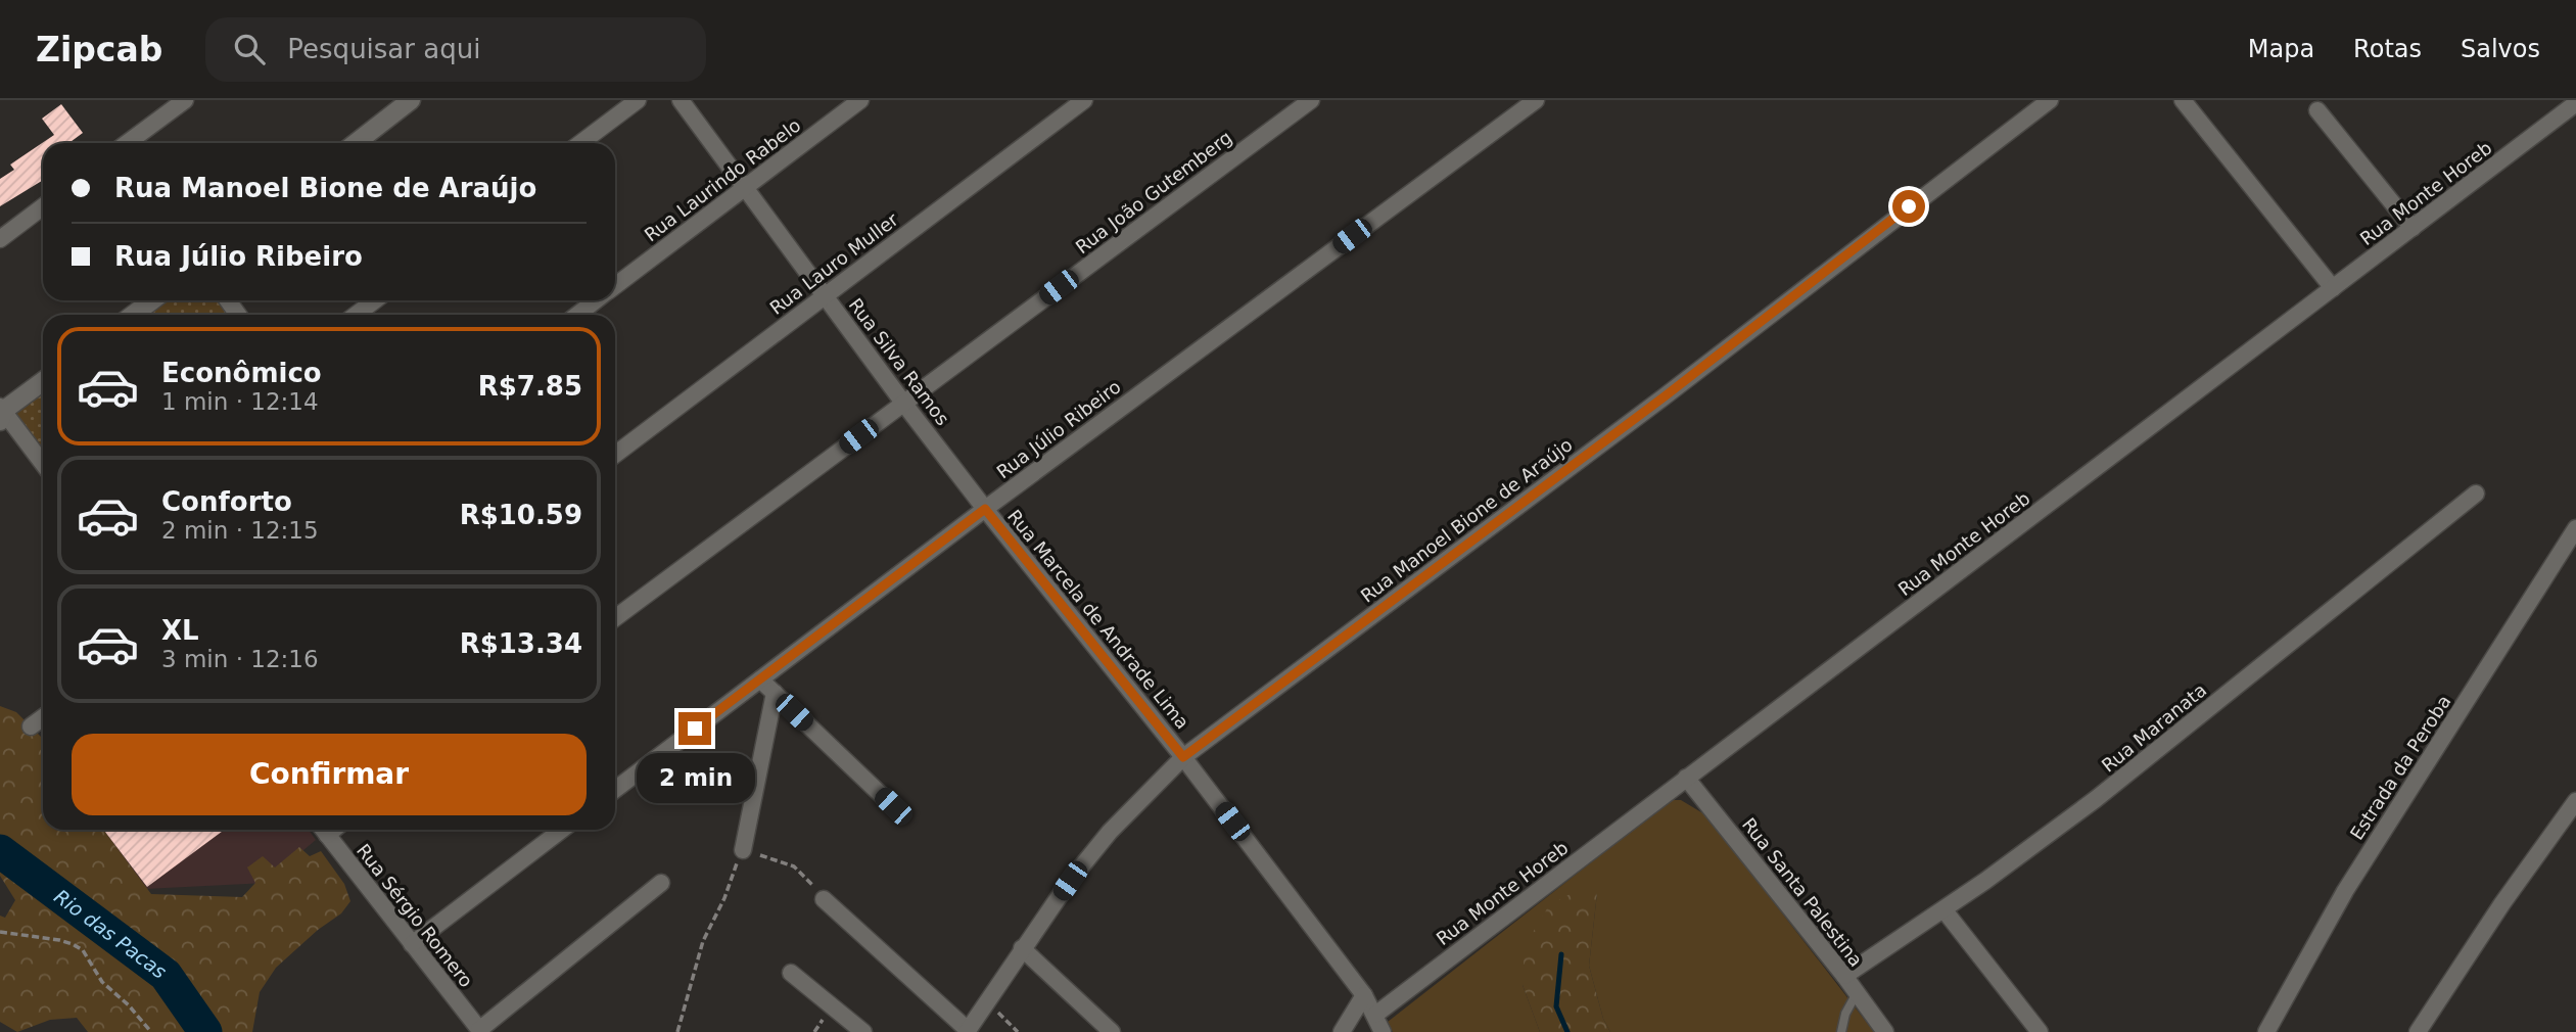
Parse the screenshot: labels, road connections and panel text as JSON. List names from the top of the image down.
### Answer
{
  "streets": {
    "street": [
      "Rua Laurindo Rabelo",
      "Rua João Gutemberg",
      "Rua Monte Horeb",
      "Rua Lauro Muller",
      "Rua Silva Ramos",
      "Rua Júlio Ribeiro",
      "Rua Manoel Bione de Araújo",
      "Rua Marcela de Andrade Lima",
      "Rua Maranata",
      "Estrada da Peroba",
      "Rua Santa Palestina",
      "Rua Sérgio Romero"
    ]
  },
  "crossings": [
    ["Rua Laurindo Rabelo", "Rua Silva Ramos"],
    ["Rua João Gutemberg", "Rua Silva Ramos"],
    ["Rua Monte Horeb", "Rua Marcela de Andrade Lima"],
    ["Rua Monte Horeb", "Rua Santa Palestina"],
    ["Rua Lauro Muller", "Rua Silva Ramos"],
    ["Rua Silva Ramos", "Rua Júlio Ribeiro"],
    ["Rua Silva Ramos", "Rua Marcela de Andrade Lima"],
    ["Rua Júlio Ribeiro", "Rua Marcela de Andrade Lima"],
    ["Rua Manoel Bione de Araújo", "Rua Marcela de Andrade Lima"],
    ["Rua Maranata", "Rua Santa Palestina"]
  ],
  "water": ["Rio das Pacas"],
  "page": {
    "header": "Zipcab",
    "search": "Pesquisar aqui",
    "nav": ["Mapa", "Rotas", "Salvos"],
    "banner": ["Rua Manoel Bione de Araújo", "Rua Júlio Ribeiro"],
    "list": [
      {
        "name": "Econômico",
        "note": "1 min · 12:14",
        "value": "R$7.85"
      },
      {
        "name": "Conforto",
        "note": "2 min · 12:15",
        "value": "R$10.59"
      },
      {
        "name": "XL",
        "note": "3 min · 12:16",
        "value": "R$13.34"
      }
    ],
    "buttons": "Confirmar",
    "bubble": "2 min"
  }
}
